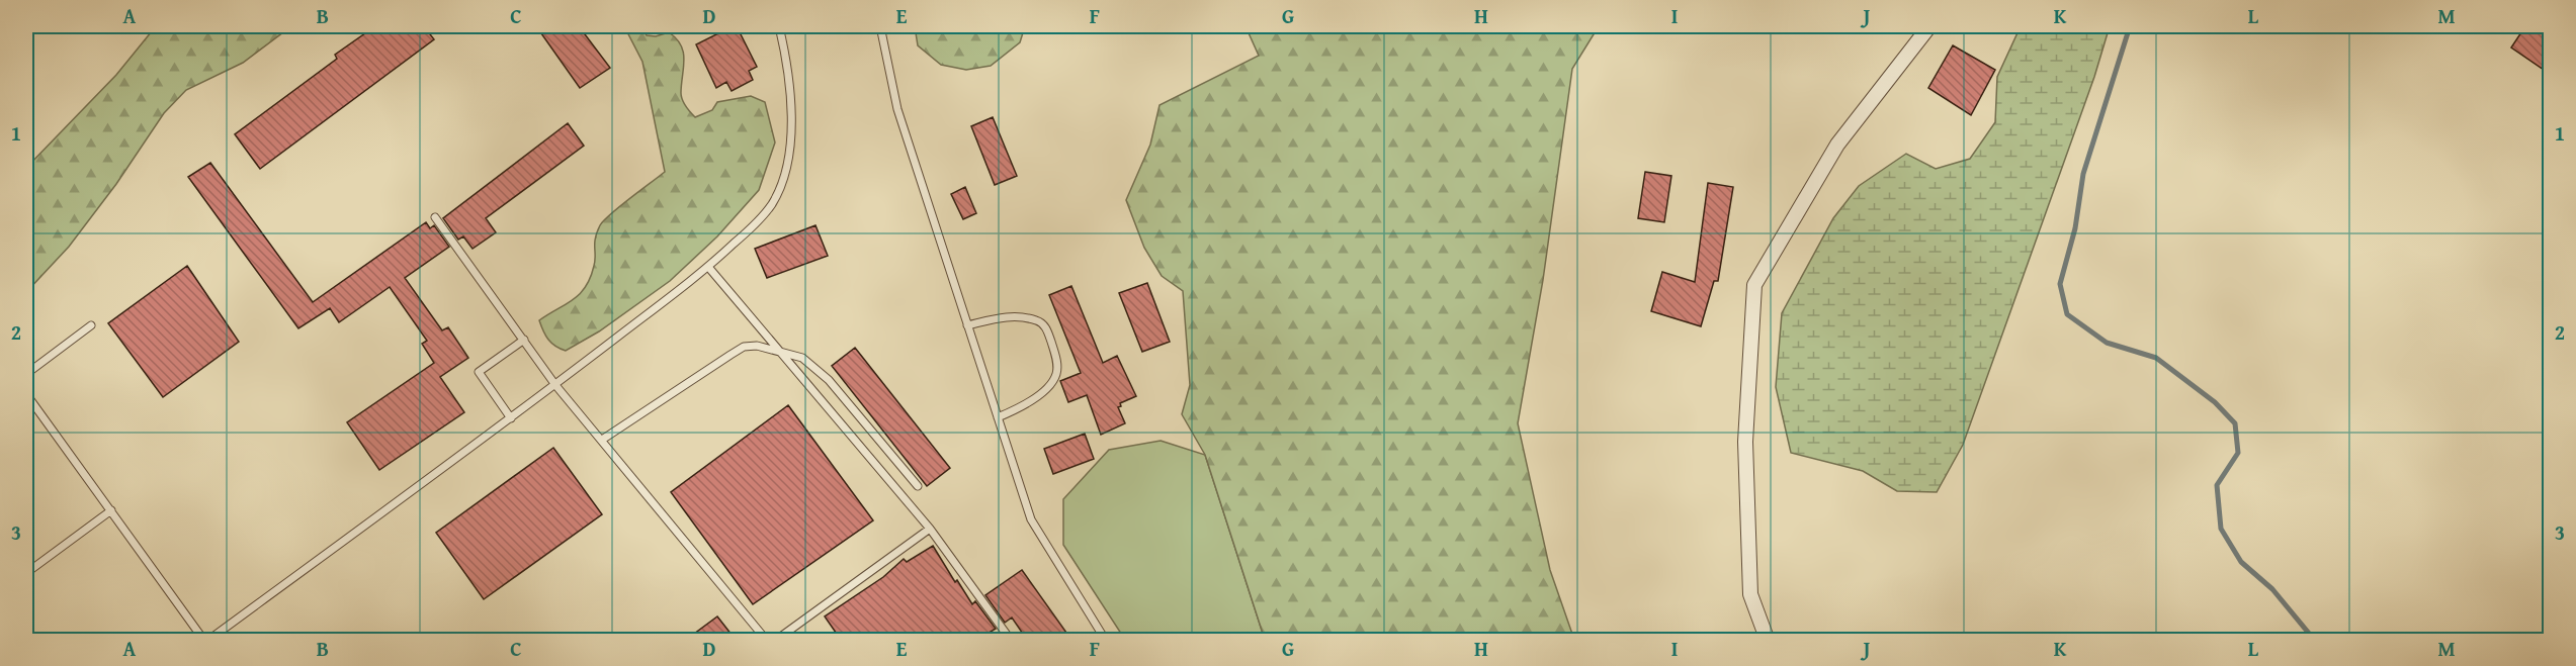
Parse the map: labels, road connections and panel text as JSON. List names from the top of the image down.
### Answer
{
  "grid": {
    "columns": [
      "A",
      "B",
      "C",
      "D",
      "E",
      "F",
      "G",
      "H",
      "I",
      "J",
      "K",
      "L",
      "M"
    ],
    "rows": ["1", "2", "3"]
  }
}
